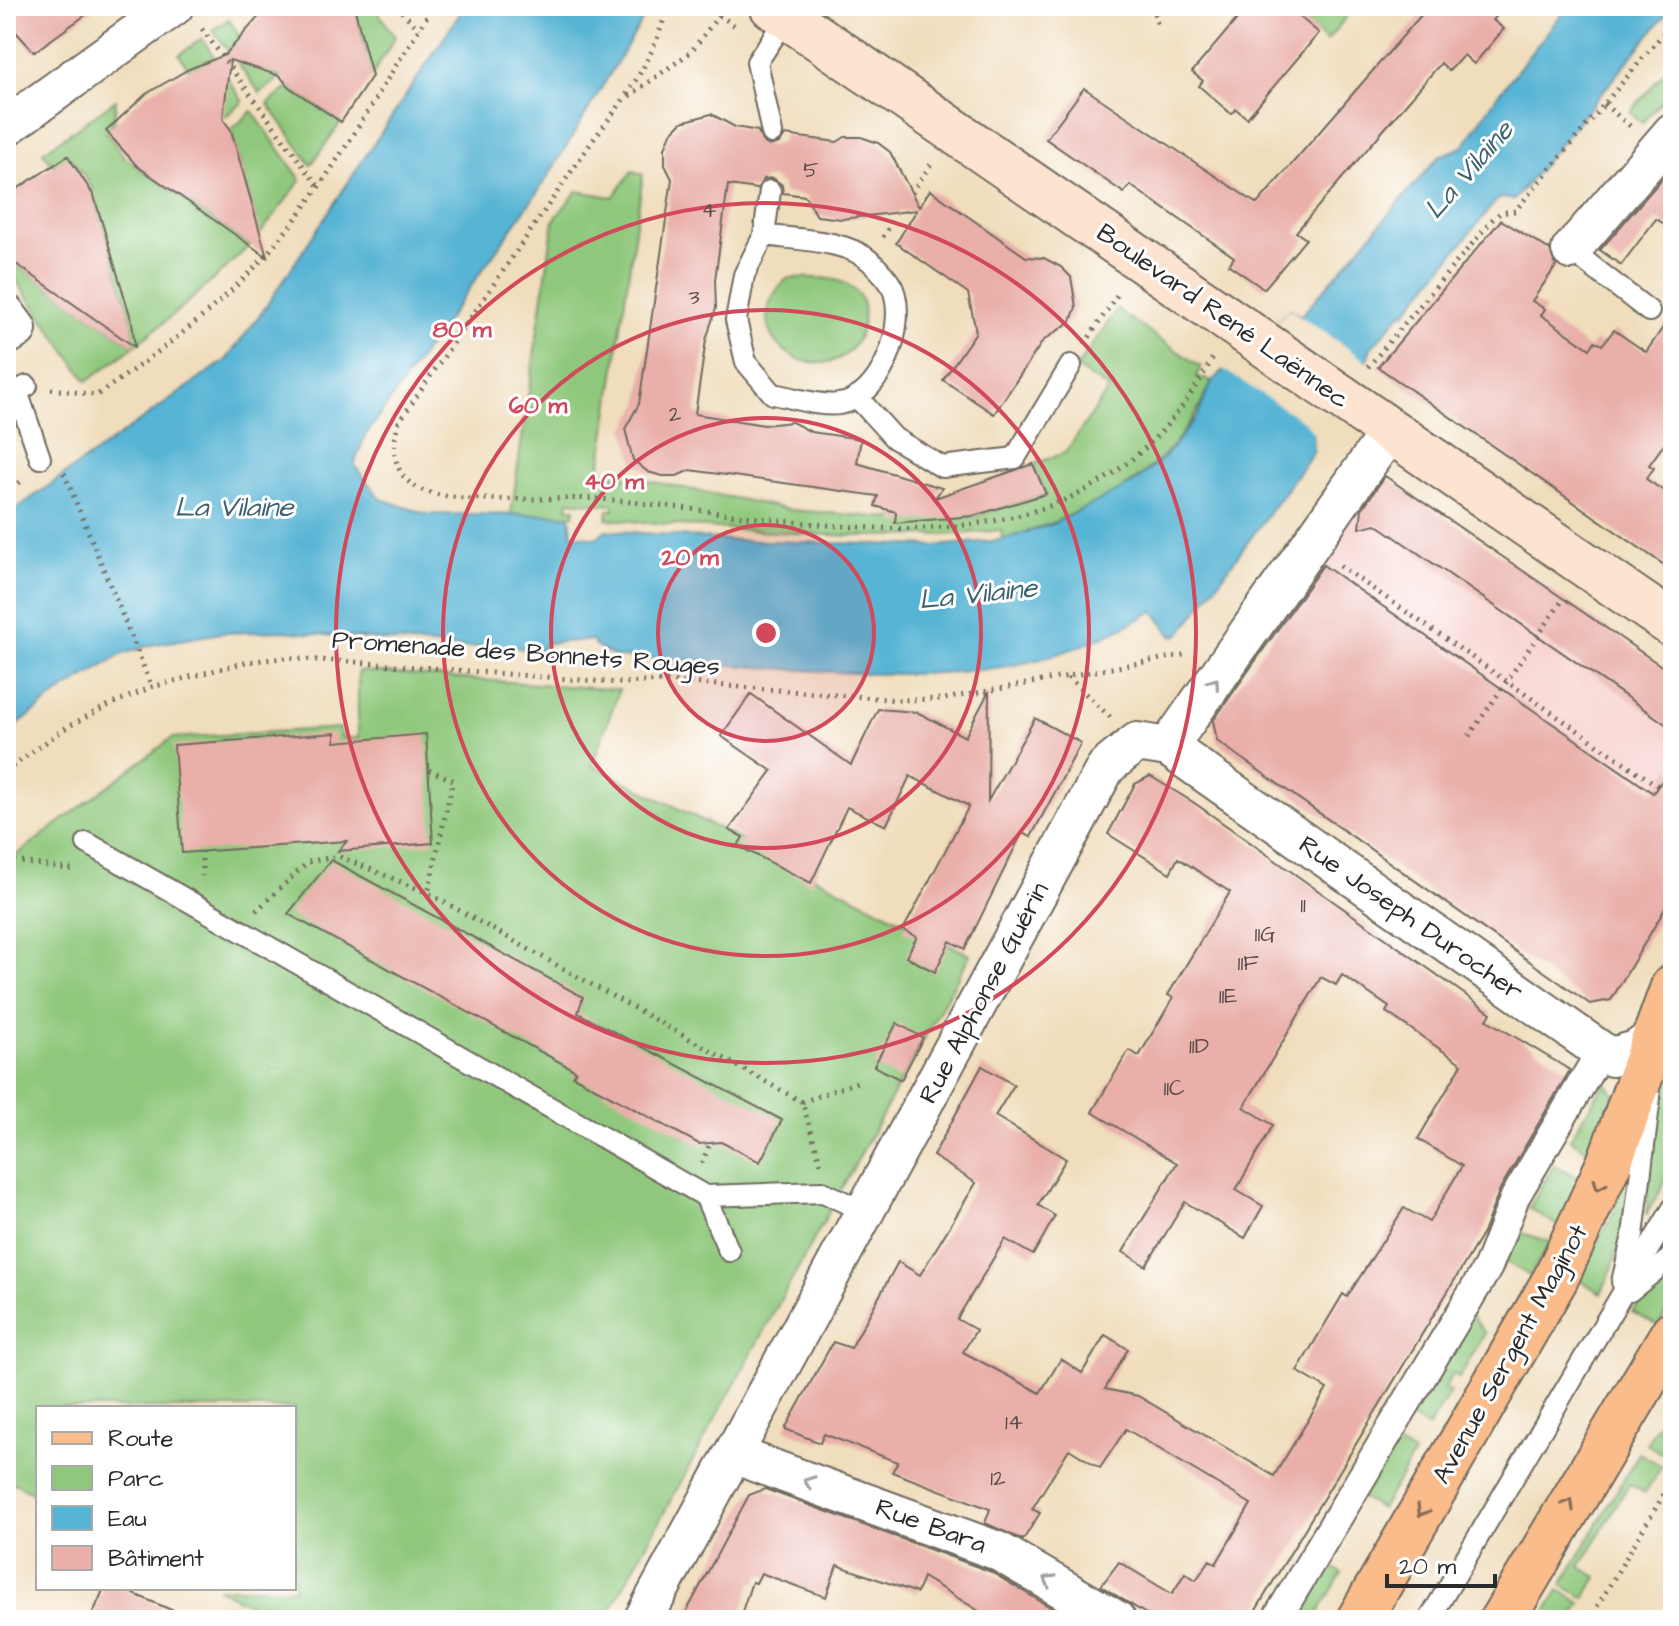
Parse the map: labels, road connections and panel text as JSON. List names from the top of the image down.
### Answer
{
  "streets": {
    "main road": ["Boulevard René Laënnec", "Avenue Sergent Maginot"],
    "street": ["Rue Joseph Durocher", "Rue Alphonse Guérin", "Rue Bara"],
    "path": ["Promenade des Bonnets Rouges"]
  },
  "crossings": [
    ["Boulevard René Laënnec", "Rue Alphonse Guérin"],
    ["Rue Joseph Durocher", "Rue Alphonse Guérin"],
    ["Rue Alphonse Guérin", "Rue Bara"]
  ],
  "one_way": ["Rue Bara"],
  "water": ["La Vilaine"],
  "house_numbers": [
    "5",
    "4",
    "3",
    "2",
    "11",
    "11G",
    "11F",
    "11E",
    "11D",
    "11C",
    "14",
    "12"
  ],
  "legend": [
    "Route",
    "Parc",
    "Eau",
    "Bâtiment"
  ],
  "scale_bar": "20 m",
  "rings": [
    "80 m",
    "60 m",
    "40 m",
    "20 m"
  ]
}
